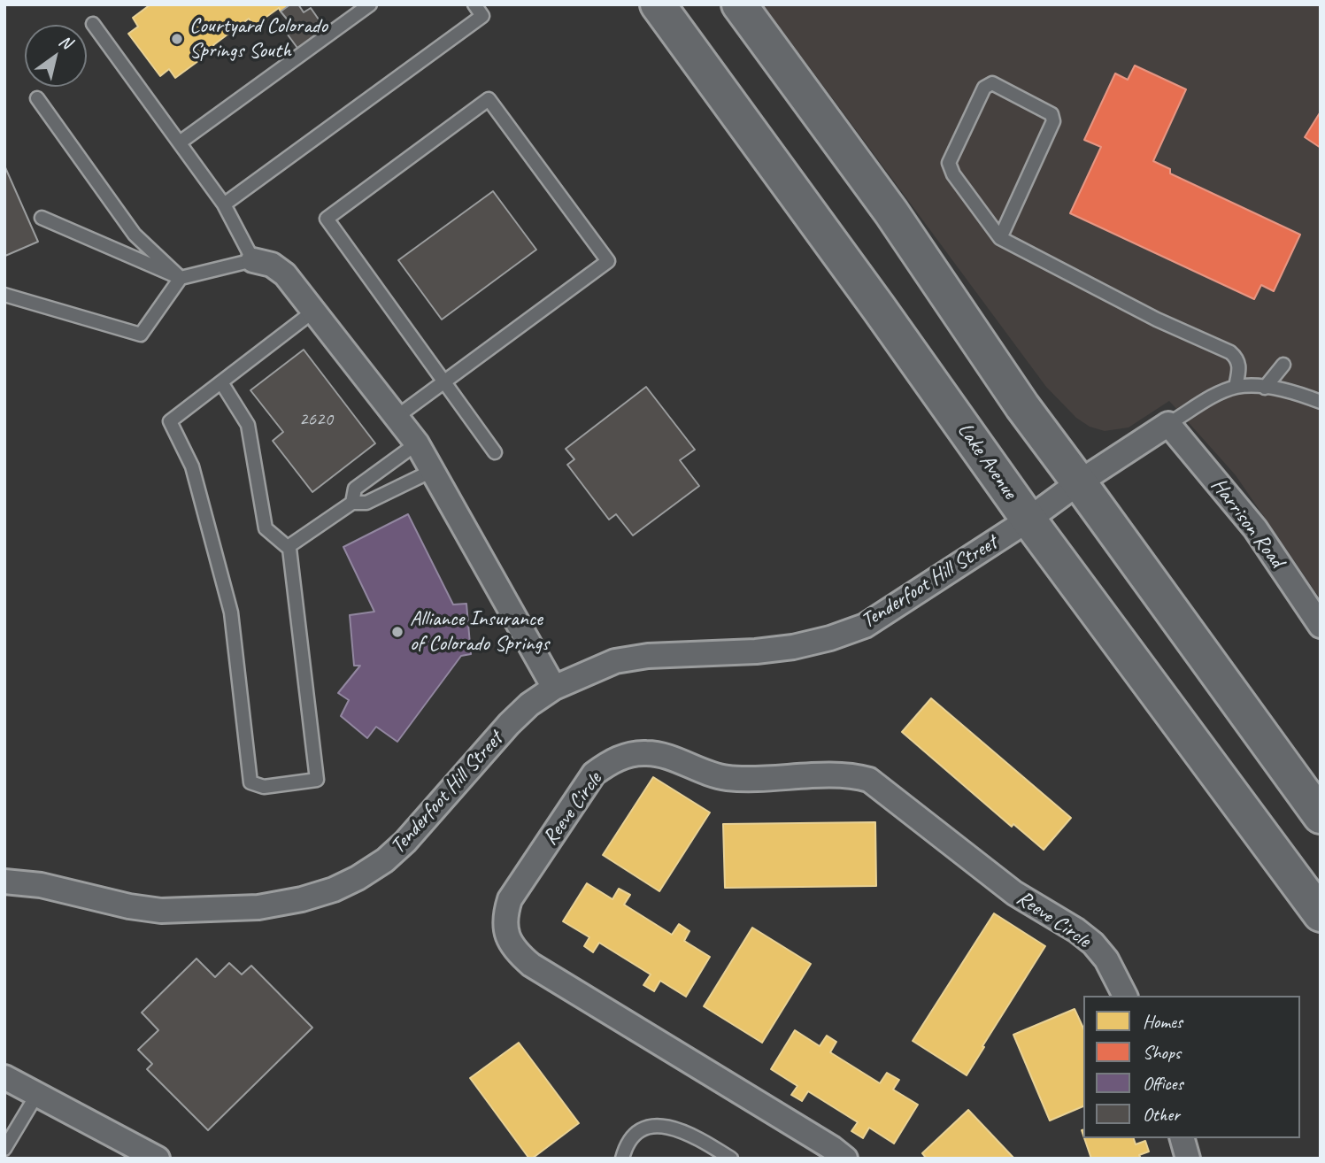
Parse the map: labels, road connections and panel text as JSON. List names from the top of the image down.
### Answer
{
  "streets": {
    "main road": ["Lake Avenue"],
    "street": ["Harrison Road", "Tenderfoot Hill Street", "Reeve Circle"]
  },
  "crossings": [
    ["Lake Avenue", "Tenderfoot Hill Street"],
    ["Harrison Road", "Tenderfoot Hill Street"]
  ],
  "places": ["Courtyard Colorado Springs South", "Alliance Insurance of Colorado Springs"],
  "house_numbers": ["2620"],
  "legend": [
    "Homes",
    "Shops",
    "Offices",
    "Other"
  ],
  "north": "top right"
}
